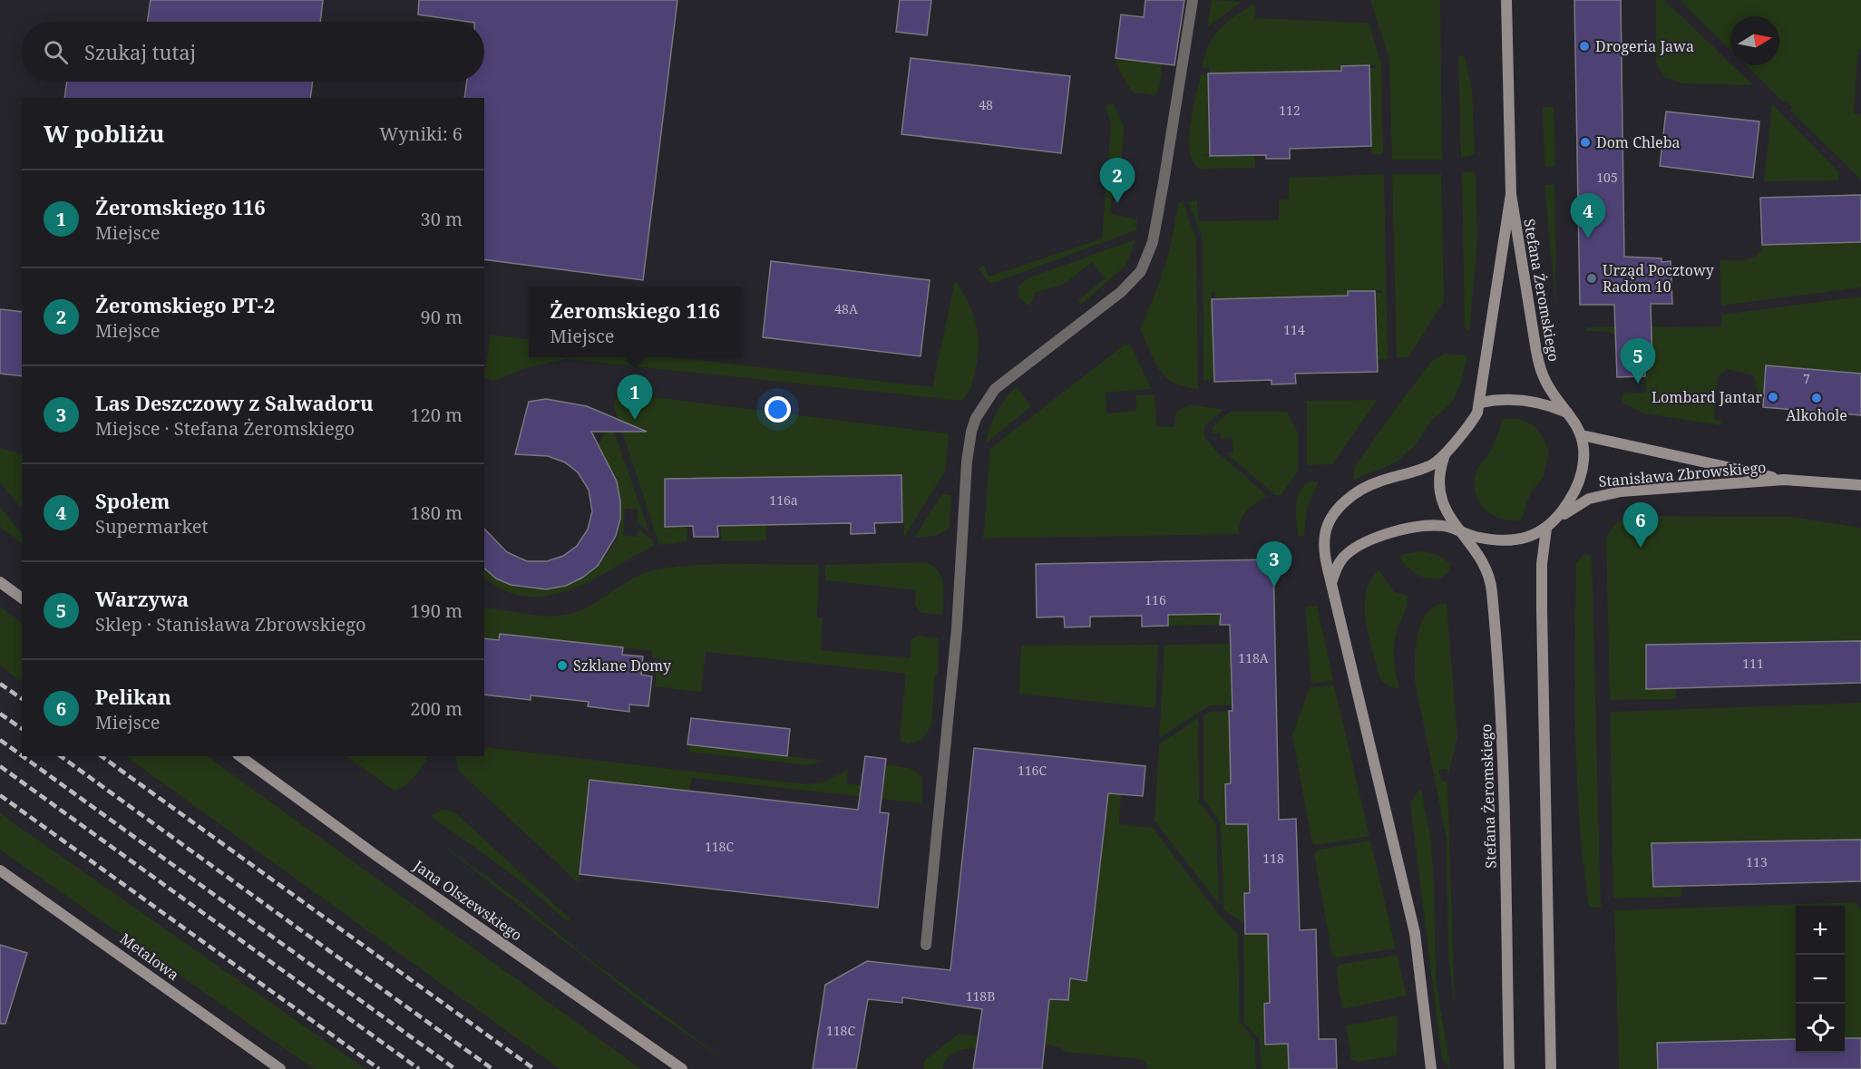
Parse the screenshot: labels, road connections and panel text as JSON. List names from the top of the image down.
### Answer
{
  "streets": {
    "main road": [
      "Stefana Żeromskiego",
      "Stanisława Zbrowskiego",
      "Jana Olszewskiego",
      "Metalowa"
    ]
  },
  "crossings": [
    ["Stefana Żeromskiego", "Stanisława Zbrowskiego"]
  ],
  "places": [
    "Drogeria Jawa",
    "Dom Chleba",
    "Urząd Pocztowy Radom 10",
    "Lombard Jantar",
    "Alkohole",
    "Szklane Domy"
  ],
  "house_numbers": [
    "48",
    "112",
    "105",
    "48A",
    "114",
    "7",
    "116a",
    "116",
    "118A",
    "111",
    "116C",
    "118C",
    "118",
    "113",
    "118B",
    "118C"
  ],
  "north": "right",
  "page": {
    "search": "Szukaj tutaj",
    "heading": ["W pobliżu", "Wyniki: 6"],
    "pins": [
      "2",
      "4",
      "5",
      "1",
      "6",
      "3"
    ],
    "list": [
      {
        "mark": "1",
        "name": "Żeromskiego 116",
        "note": "Miejsce",
        "value": "30 m"
      },
      {
        "mark": "2",
        "name": "Żeromskiego PT-2",
        "note": "Miejsce",
        "value": "90 m"
      },
      {
        "mark": "3",
        "name": "Las Deszczowy z Salwadoru",
        "note": "Miejsce · Stefana Żeromskiego",
        "value": "120 m"
      },
      {
        "mark": "4",
        "name": "Społem",
        "note": "Supermarket",
        "value": "180 m"
      },
      {
        "mark": "5",
        "name": "Warzywa",
        "note": "Sklep · Stanisława Zbrowskiego",
        "value": "190 m"
      },
      {
        "mark": "6",
        "name": "Pelikan",
        "note": "Miejsce",
        "value": "200 m"
      }
    ],
    "popup": ["Żeromskiego 116", "Miejsce"],
    "map_buttons": ["+", "−"]
  }
}
